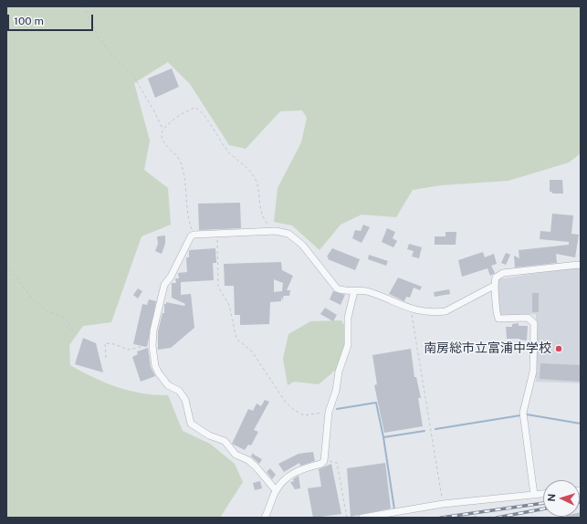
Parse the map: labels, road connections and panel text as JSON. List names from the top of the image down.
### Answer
{
  "places": ["南房総市立富浦中学校"],
  "scale_bar": "100 m",
  "north": "left"
}
